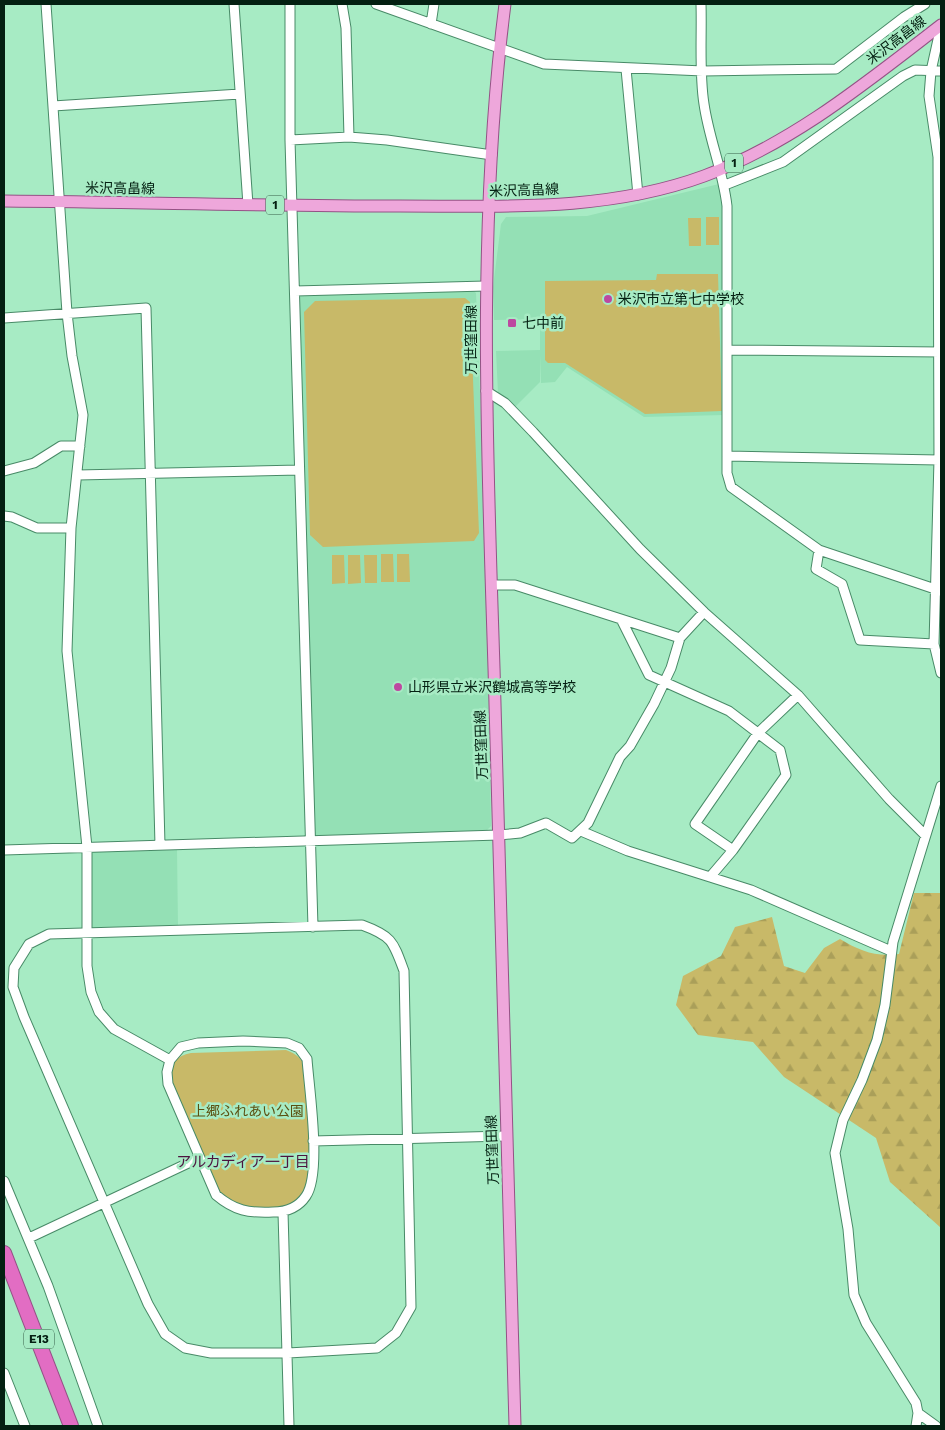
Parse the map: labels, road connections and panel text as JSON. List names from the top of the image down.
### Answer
{
  "streets": {
    "highway": ["E13"],
    "main road": ["米沢高畠線", "1", "万世窪田線"]
  },
  "crossings": [
    ["米沢高畠線", "万世窪田線"]
  ],
  "districts": ["アルカディア一丁目"],
  "parks": ["上郷ふれあい公園"],
  "places": {
    "other": ["米沢市立第七中学校", "山形県立米沢鶴城高等学校"],
    "transit": ["七中前"]
  }
}
